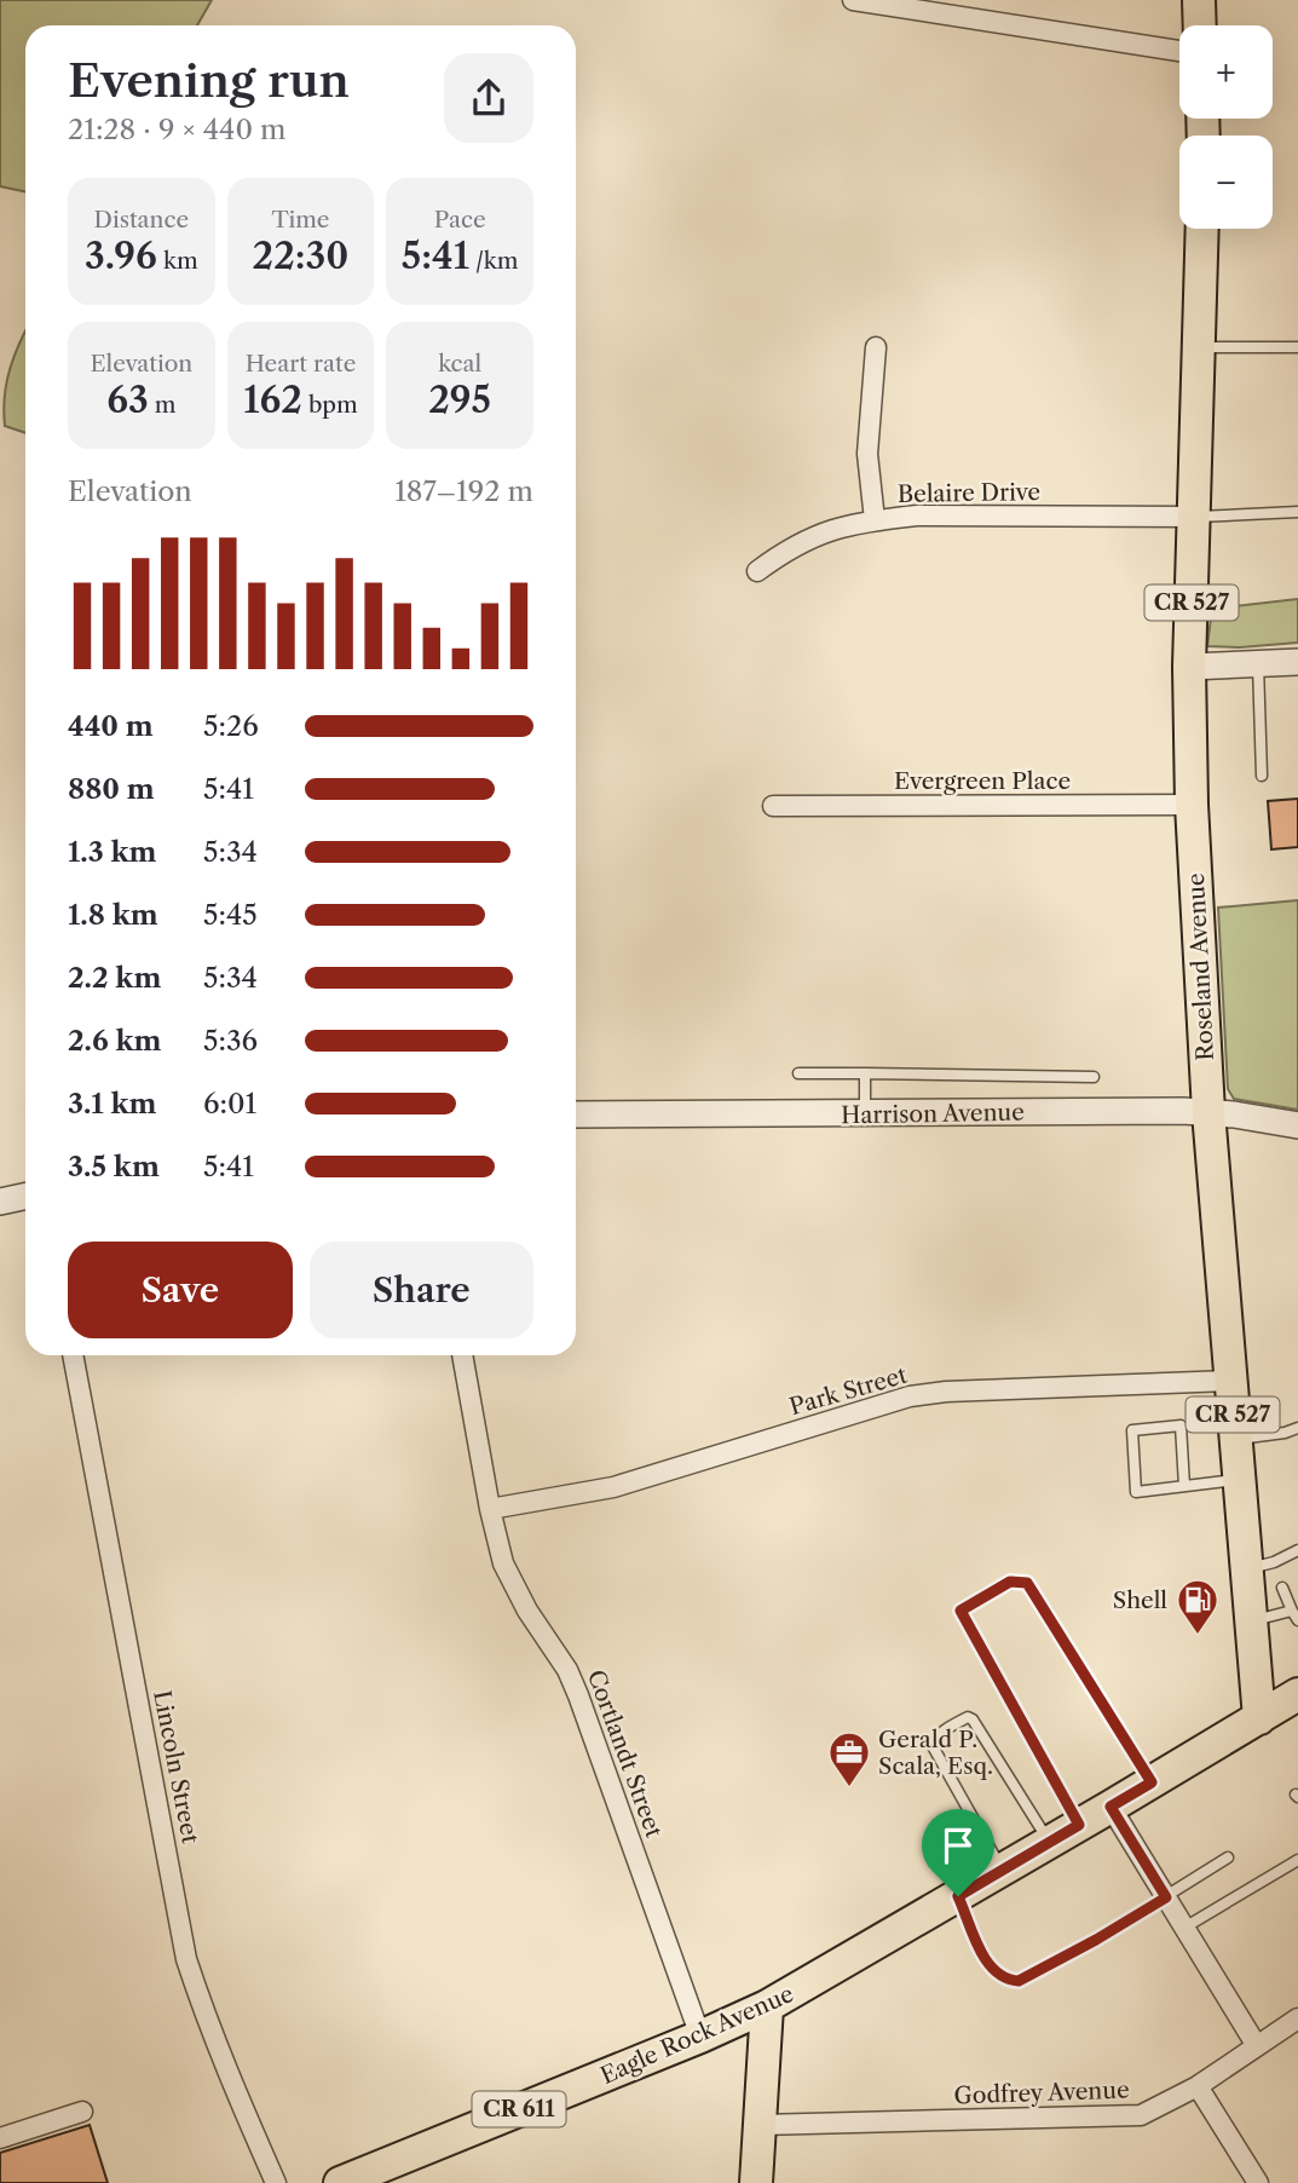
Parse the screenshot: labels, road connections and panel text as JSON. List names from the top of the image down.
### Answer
{
  "streets": {
    "main road": [
      "CR 527",
      "Roseland Avenue",
      "Eagle Rock Avenue",
      "CR 611"
    ],
    "street": [
      "Belaire Drive",
      "Evergreen Place",
      "Harrison Avenue",
      "Park Street",
      "Cortlandt Street",
      "Lincoln Street",
      "Godfrey Avenue"
    ]
  },
  "crossings": [
    ["Belaire Drive", "Roseland Avenue"],
    ["Evergreen Place", "Roseland Avenue"],
    ["Roseland Avenue", "Harrison Avenue"],
    ["Roseland Avenue", "Park Street"],
    ["Roseland Avenue", "Eagle Rock Avenue"],
    ["Park Street", "Cortlandt Street"],
    ["Cortlandt Street", "Eagle Rock Avenue"]
  ],
  "places": {
    "fuel station": ["Shell"],
    "office": ["Gerald P. Scala, Esq."]
  },
  "page": {
    "map_buttons": ["+", "−"],
    "heading": ["Evening run", "21:28 · 9 × 440 m"],
    "stats": [
      ["Distance", "3.96 km"],
      ["Time", "22:30"],
      ["Pace", "5:41 /km"],
      ["Elevation", "63 m"],
      ["Heart rate", "162 bpm"],
      ["kcal", "295"]
    ],
    "chart": ["Elevation", "187–192 m"],
    "list": [
      {
        "name": "440 m",
        "note": "5:26"
      },
      {
        "name": "880 m",
        "note": "5:41"
      },
      {
        "name": "1.3 km",
        "note": "5:34"
      },
      {
        "name": "1.8 km",
        "note": "5:45"
      },
      {
        "name": "2.2 km",
        "note": "5:34"
      },
      {
        "name": "2.6 km",
        "note": "5:36"
      },
      {
        "name": "3.1 km",
        "note": "6:01"
      },
      {
        "name": "3.5 km",
        "note": "5:41"
      }
    ],
    "buttons": ["Save", "Share"]
  }
}
